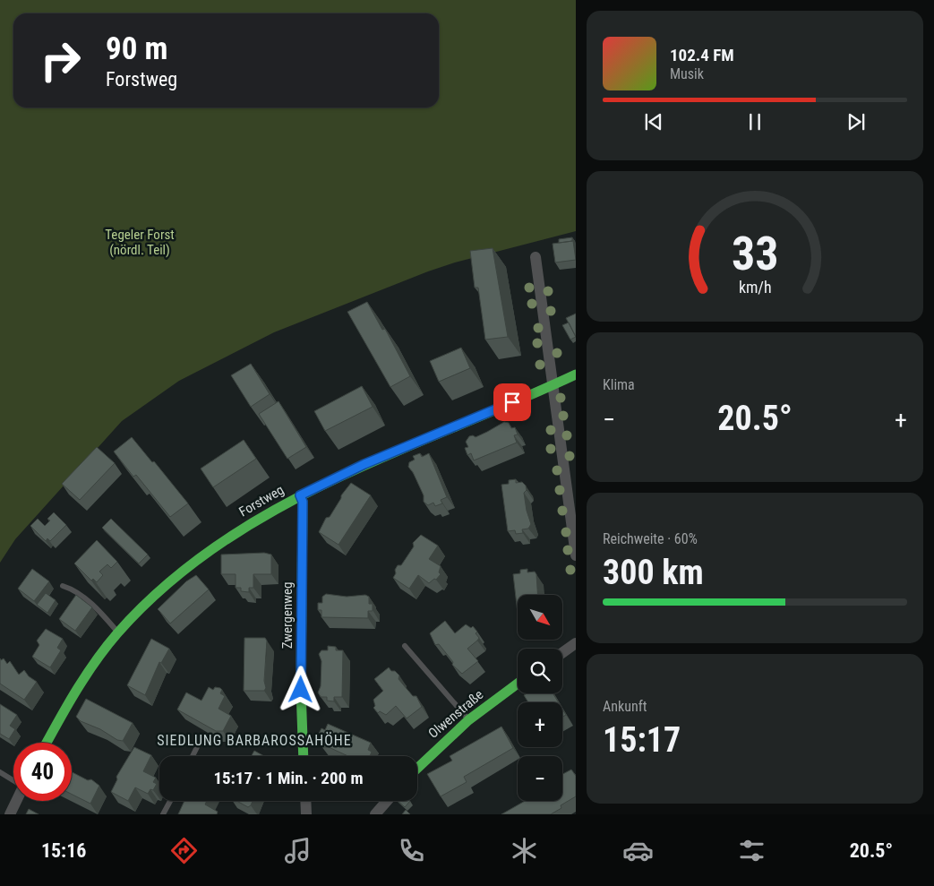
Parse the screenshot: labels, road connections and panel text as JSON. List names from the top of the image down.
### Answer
{
  "streets": {
    "street": ["Forstweg", "Zwergenweg", "Olwenstraße"]
  },
  "crossings": [
    ["Forstweg", "Zwergenweg"]
  ],
  "districts": ["SIEDLUNG BARBAROSSAHÖHE"],
  "parks": ["Tegeler Forst (nördl. Teil)"],
  "north": "bottom right",
  "page": {
    "turn": ["90 m", "Forstweg"],
    "song": ["102.4 FM", "Musik"],
    "tile": [
      "Klima",
      ["Reichweite · 60%", "300 km"],
      ["Ankunft", "15:17"]
    ],
    "heat": ["−", "20.5°", "+"],
    "map_buttons": ["+", "−"],
    "limit": "40",
    "trip": "15:17 · 1 Min. · 200 m",
    "tabs": ["15:16", "20.5°"],
    "gauge": ["33", "km/h"]
  }
}
